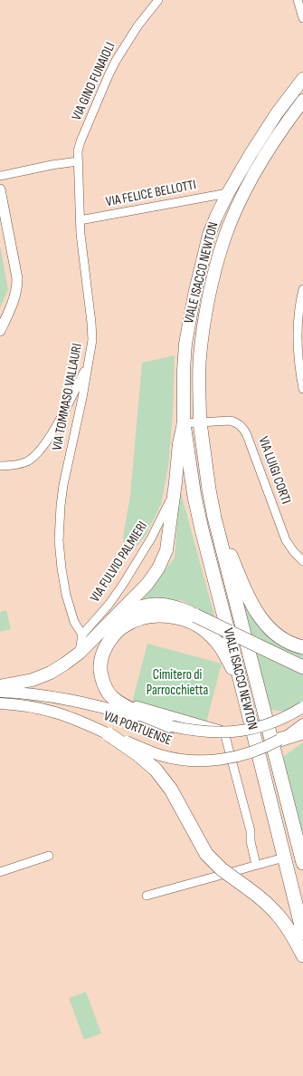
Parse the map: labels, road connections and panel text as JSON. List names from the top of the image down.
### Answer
{
  "streets": {
    "highway": ["VIALE ISACCO NEWTON"],
    "main road": ["VIA PORTUENSE"],
    "street": [
      "VIA GINO FUNAIOLI",
      "VIA FELICE BELLOTTI",
      "VIA TOMMASO VALLAURI",
      "VIA LUIGI CORTI",
      "VIA FULVIO PALMIERI"
    ]
  },
  "crossings": [
    ["VIA GINO FUNAIOLI", "VIA TOMMASO VALLAURI"],
    ["VIA FELICE BELLOTTI", "VIALE ISACCO NEWTON"],
    ["VIA FELICE BELLOTTI", "VIA TOMMASO VALLAURI"],
    ["VIALE ISACCO NEWTON", "VIA LUIGI CORTI"],
    ["VIA TOMMASO VALLAURI", "VIA FULVIO PALMIERI"]
  ],
  "parks": ["Cimitero di Parrocchietta"]
}
